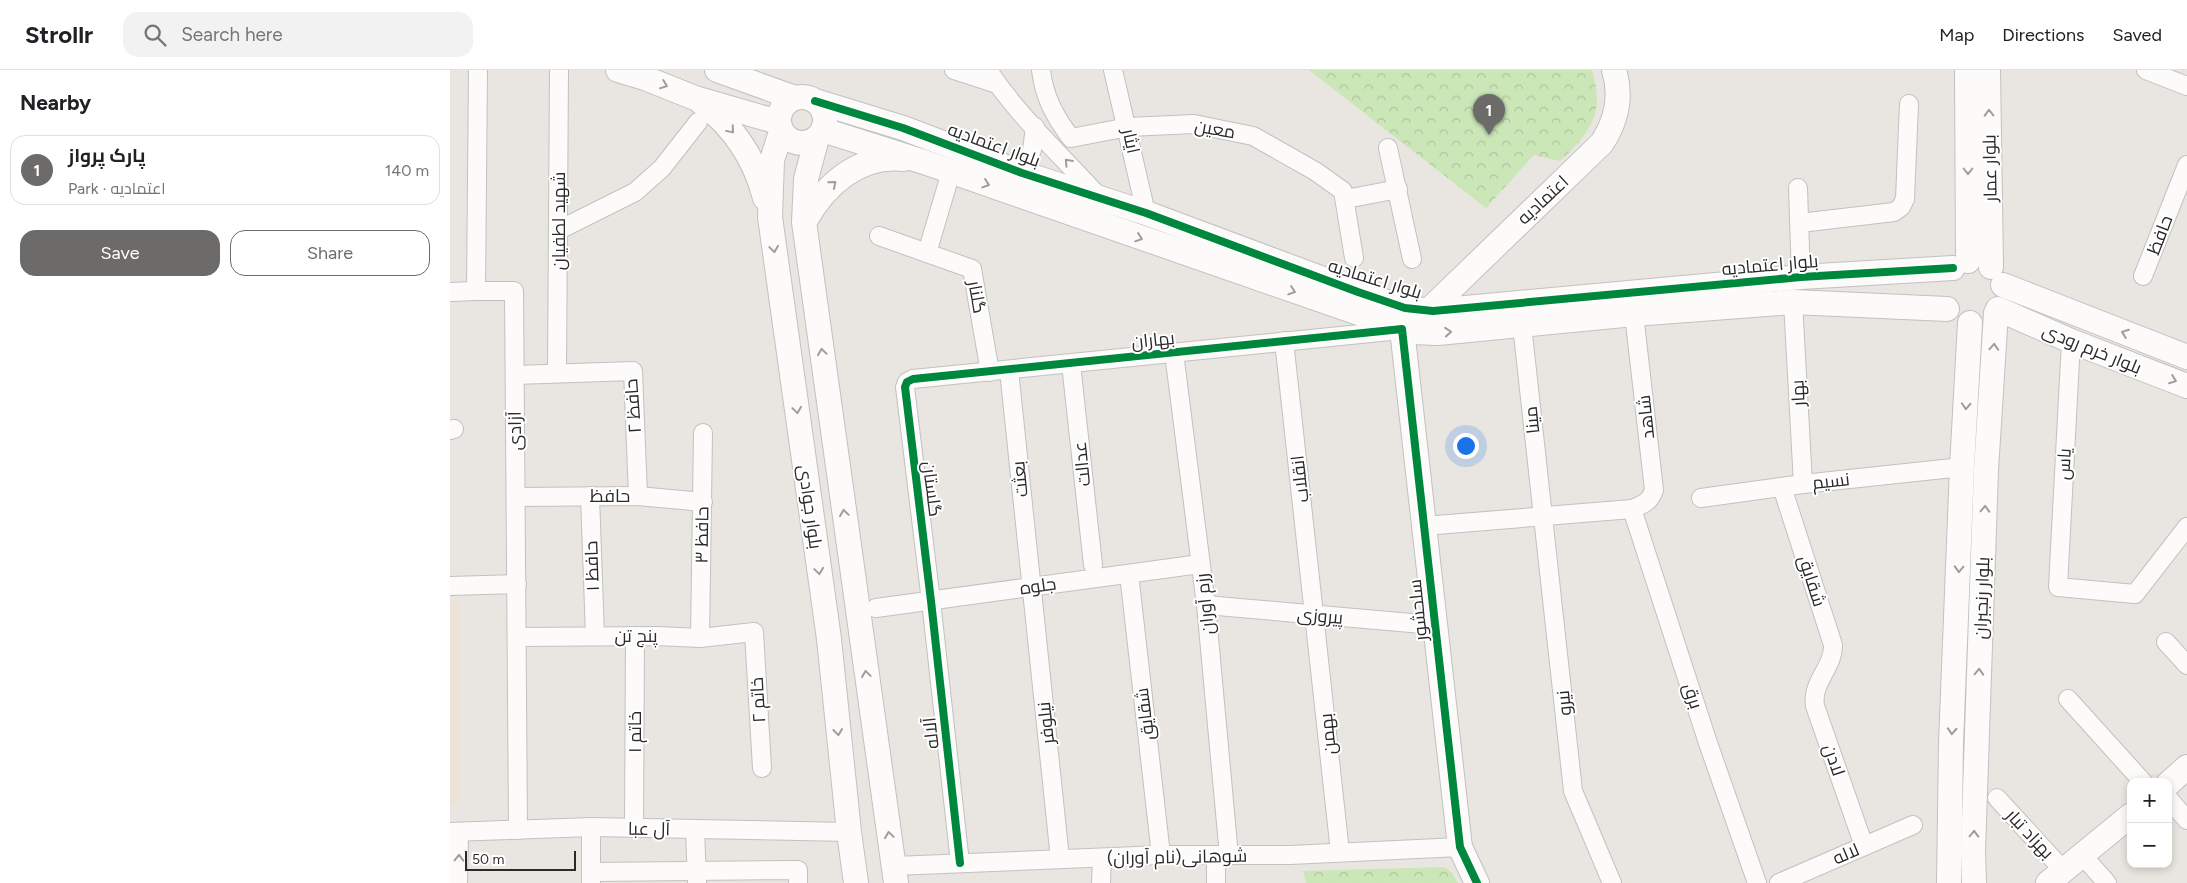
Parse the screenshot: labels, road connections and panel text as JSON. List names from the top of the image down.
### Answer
{
  "streets": {
    "street": [
      "معین",
      "ایثار",
      "بلوار اعتمادیه",
      "بلوار عمار",
      "اعتمادیه",
      "شهید لطفیان",
      "حافظ",
      "گلنار",
      "بهاران",
      "بلوار خرم رودی",
      "بهار",
      "حافظ ۲",
      "شاهد",
      "مینا",
      "آزادی",
      "عدالت",
      "یاس",
      "بعثت",
      "انقلاب",
      "نسیم",
      "گلستان",
      "بلوار جوادی",
      "حافظ ۳",
      "حافظ ۱",
      "شقایق",
      "جلوه",
      "بلوار رنجبران",
      "رزم آوران",
      "سلحشور",
      "پیروزی",
      "پنج تن",
      "برق",
      "خاتم ۲",
      "نیرو",
      "نیلوفر",
      "خاتم ۱",
      "آلاله",
      "بهمن",
      "لادن",
      "آل عبا",
      "بهزاد تبار",
      "لاله",
      "شوهانی(نام آوران)"
    ]
  },
  "crossings": [
    ["معین", "ایثار"],
    ["ایثار", "بلوار اعتمادیه"],
    ["بلوار اعتمادیه", "بلوار عمار"],
    ["بلوار اعتمادیه", "اعتمادیه"],
    ["بلوار اعتمادیه", "بهاران"],
    ["بلوار اعتمادیه", "بلوار خرم رودی"],
    ["بلوار اعتمادیه", "بهار"],
    ["بلوار اعتمادیه", "شاهد"],
    ["بلوار اعتمادیه", "مینا"],
    ["بلوار اعتمادیه", "بلوار جوادی"],
    ["بلوار اعتمادیه", "بلوار رنجبران"],
    ["بلوار اعتمادیه", "سلحشور"],
    ["بلوار عمار", "بلوار خرم رودی"],
    ["بلوار عمار", "بلوار رنجبران"],
    ["شهید لطفیان", "حافظ ۲"],
    ["حافظ", "حافظ ۲"],
    ["حافظ", "آزادی"],
    ["حافظ", "حافظ ۳"],
    ["حافظ", "حافظ ۱"],
    ["گلنار", "بهاران"],
    ["بهاران", "عدالت"],
    ["بهاران", "بعثت"],
    ["بهاران", "انقلاب"],
    ["بهاران", "گلستان"],
    ["بهاران", "رزم آوران"],
    ["بهاران", "سلحشور"],
    ["بلوار خرم رودی", "یاس"],
    ["بلوار خرم رودی", "بلوار رنجبران"],
    ["بهار", "نسیم"],
    ["حافظ ۲", "آزادی"],
    ["شاهد", "برق"],
    ["مینا", "نیرو"],
    ["آزادی", "پنج تن"],
    ["آزادی", "آل عبا"],
    ["بعثت", "جلوه"],
    ["بعثت", "نیلوفر"],
    ["انقلاب", "پیروزی"],
    ["انقلاب", "بهمن"],
    ["نسیم", "شقایق"],
    ["نسیم", "بلوار رنجبران"],
    ["گلستان", "جلوه"],
    ["گلستان", "آلاله"],
    ["بلوار جوادی", "آل عبا"],
    ["بلوار جوادی", "شوهانی(نام آوران)"],
    ["حافظ ۳", "پنج تن"],
    ["حافظ ۱", "پنج تن"],
    ["شقایق", "جلوه"],
    ["شقایق", "لادن"],
    ["شقایق", "شوهانی(نام آوران)"],
    ["جلوه", "رزم آوران"],
    ["جلوه", "نیلوفر"],
    ["جلوه", "آلاله"],
    ["رزم آوران", "پیروزی"],
    ["رزم آوران", "شوهانی(نام آوران)"],
    ["سلحشور", "پیروزی"],
    ["سلحشور", "شوهانی(نام آوران)"],
    ["پیروزی", "بهمن"],
    ["پنج تن", "خاتم ۲"],
    ["پنج تن", "خاتم ۱"],
    ["نیلوفر", "شوهانی(نام آوران)"],
    ["خاتم ۱", "آل عبا"],
    ["آلاله", "شوهانی(نام آوران)"],
    ["بهمن", "شوهانی(نام آوران)"],
    ["لادن", "لاله"]
  ],
  "scale_bar": "50 m",
  "page": {
    "header": "Strollr",
    "search": "Search here",
    "nav": ["Map", "Directions", "Saved"],
    "heading": "Nearby",
    "pins": "1",
    "list": [
      {
        "mark": "1",
        "name": "پارک پرواز",
        "note": "Park · اعتمادیه",
        "value": "140 m"
      }
    ],
    "buttons": ["Save", "Share"],
    "map_buttons": ["+", "−"],
    "scale": "50 m"
  }
}
